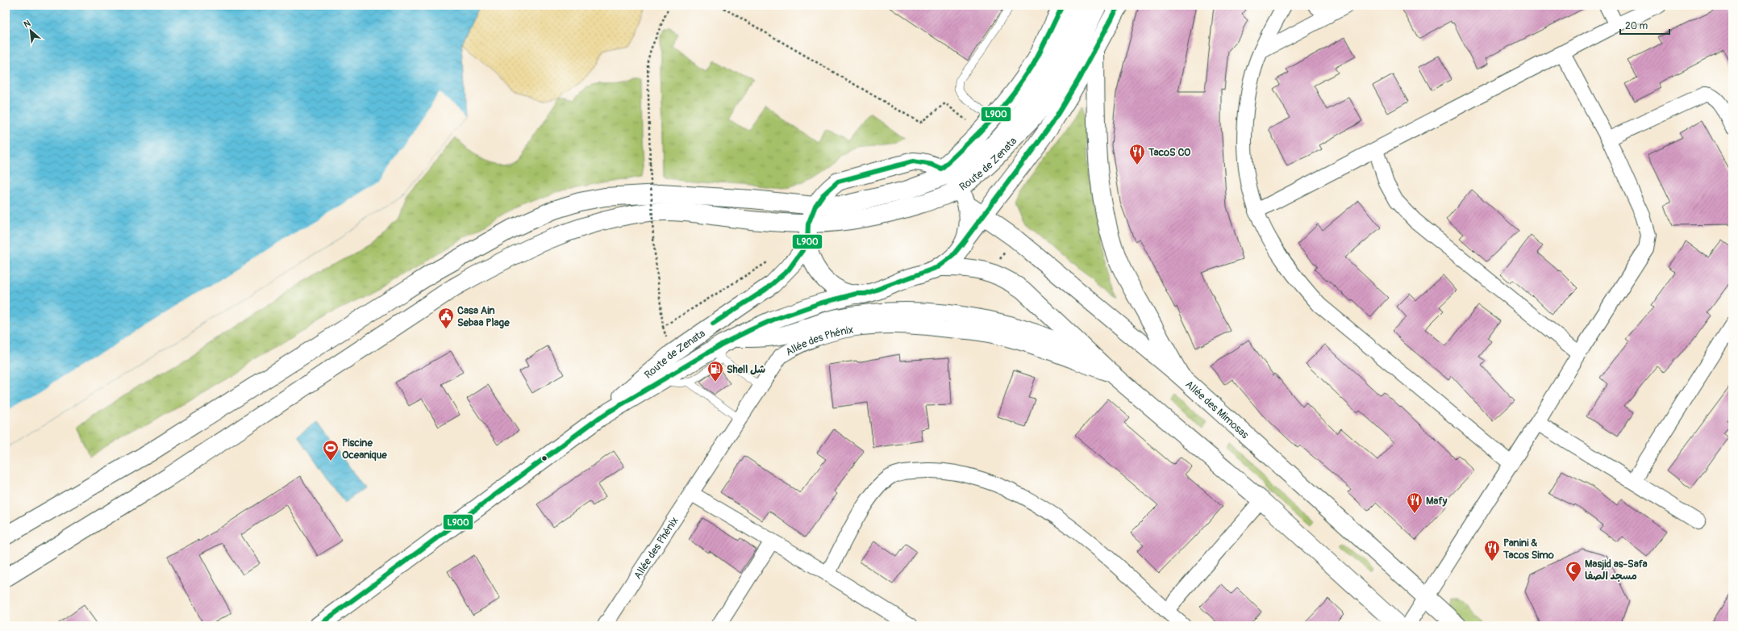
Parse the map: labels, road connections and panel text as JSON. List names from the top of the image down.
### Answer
{
  "streets": {
    "main road": ["Route de Zenata", "Allée des Mimosas"],
    "street": ["Allée des Phénix"]
  },
  "places": {
    "restaurant": ["TacoS CO", "Mafy", "Panini & Tacos Simo"],
    "public building": ["Casa Ain Sebaa Plage"],
    "fuel station": ["Shell شل"],
    "sports": ["Piscine Oceanique"],
    "mosque": ["Masjid as-Safa مسجد الصفا"]
  },
  "lines": ["transit line L900"],
  "scale_bar": "20 m",
  "north": "top left"
}
